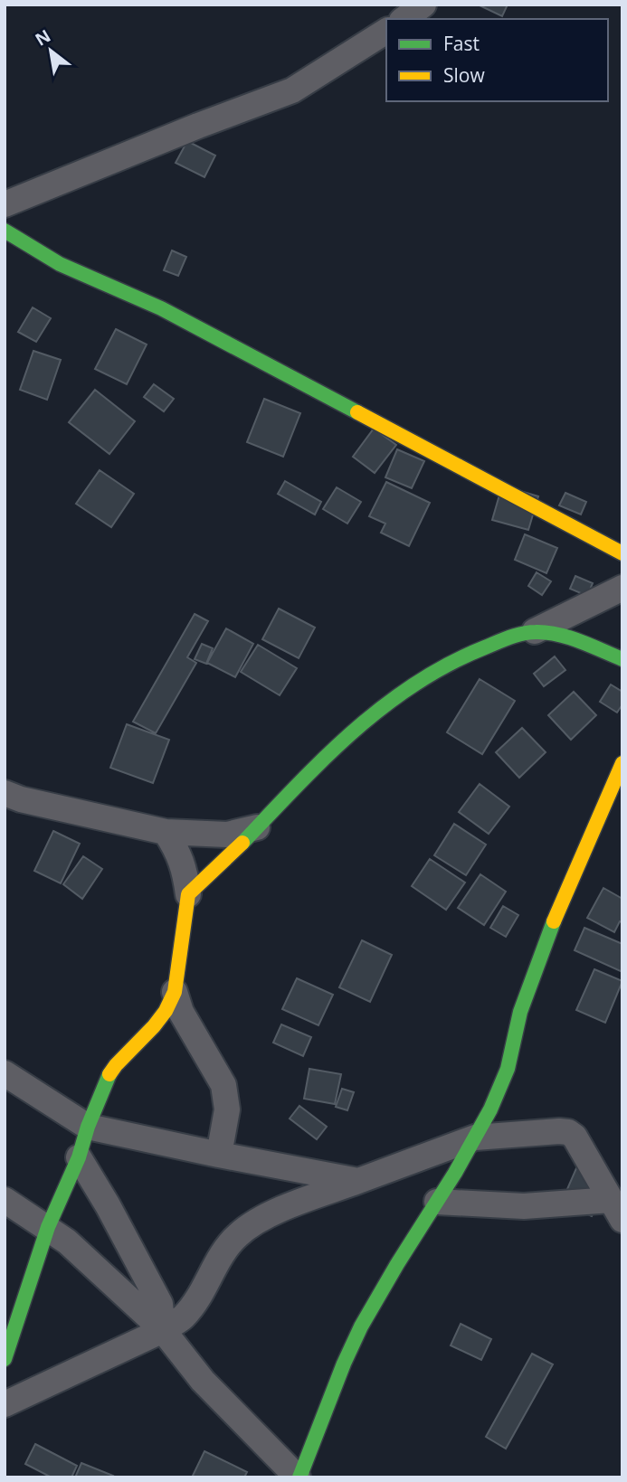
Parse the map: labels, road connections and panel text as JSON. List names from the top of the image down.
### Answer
{
  "legend": ["Fast", "Slow"],
  "north": "top left"
}
